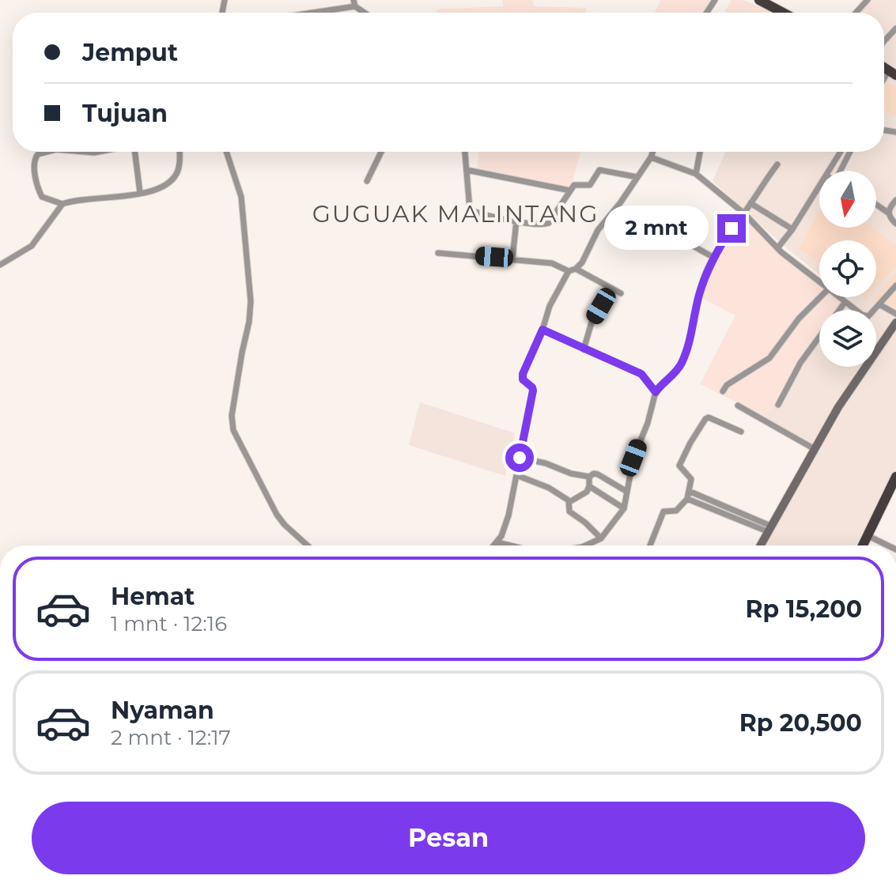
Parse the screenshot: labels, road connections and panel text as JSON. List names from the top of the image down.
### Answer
{
  "districts": ["GUGUAK MALINTANG"],
  "north": "bottom",
  "page": {
    "banner": ["Jemput", "Tujuan"],
    "bubble": "2 mnt",
    "list": [
      {
        "name": "Hemat",
        "note": "1 mnt · 12:16",
        "value": "Rp 15,200"
      },
      {
        "name": "Nyaman",
        "note": "2 mnt · 12:17",
        "value": "Rp 20,500"
      }
    ],
    "buttons": "Pesan"
  }
}
